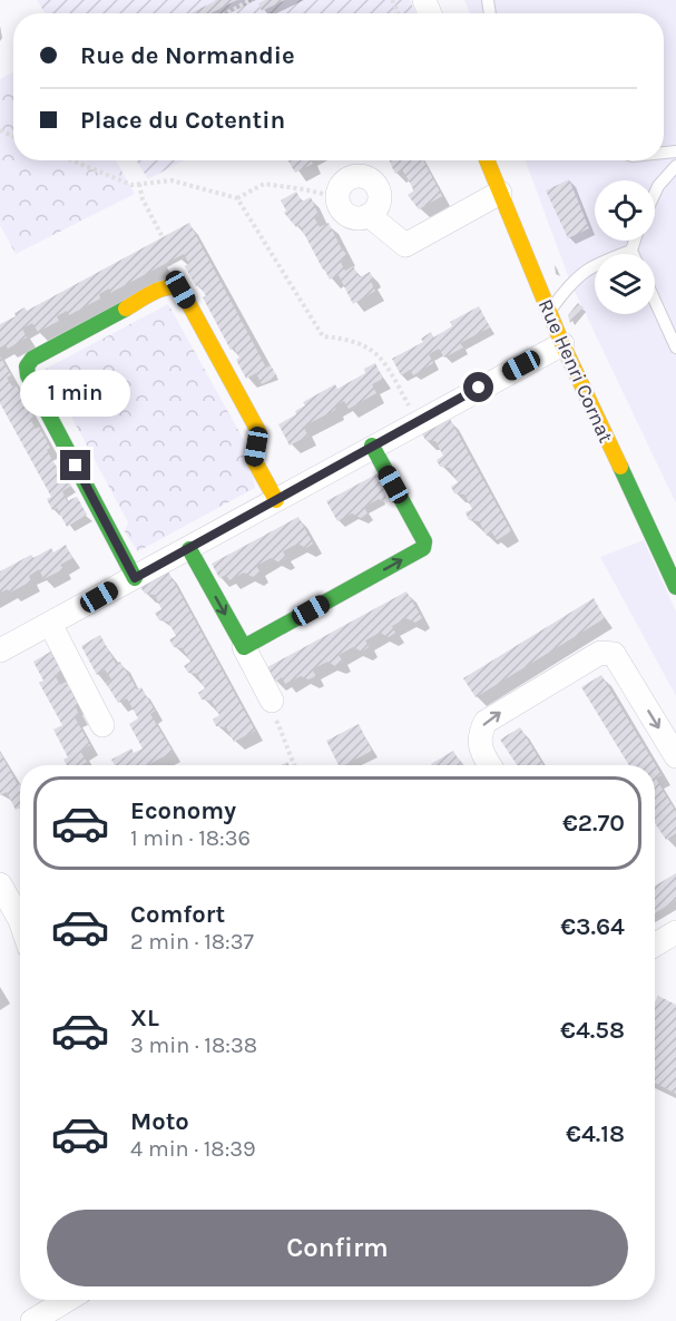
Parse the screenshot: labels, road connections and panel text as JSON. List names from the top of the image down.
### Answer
{
  "streets": {
    "street": ["Rue Henri Cornat"]
  },
  "page": {
    "banner": ["Rue de Normandie", "Place du Cotentin"],
    "bubble": "1 min",
    "list": [
      {
        "name": "Economy",
        "note": "1 min · 18:36",
        "value": "€2.70"
      },
      {
        "name": "Comfort",
        "note": "2 min · 18:37",
        "value": "€3.64"
      },
      {
        "name": "XL",
        "note": "3 min · 18:38",
        "value": "€4.58"
      },
      {
        "name": "Moto",
        "note": "4 min · 18:39",
        "value": "€4.18"
      }
    ],
    "buttons": "Confirm"
  }
}
